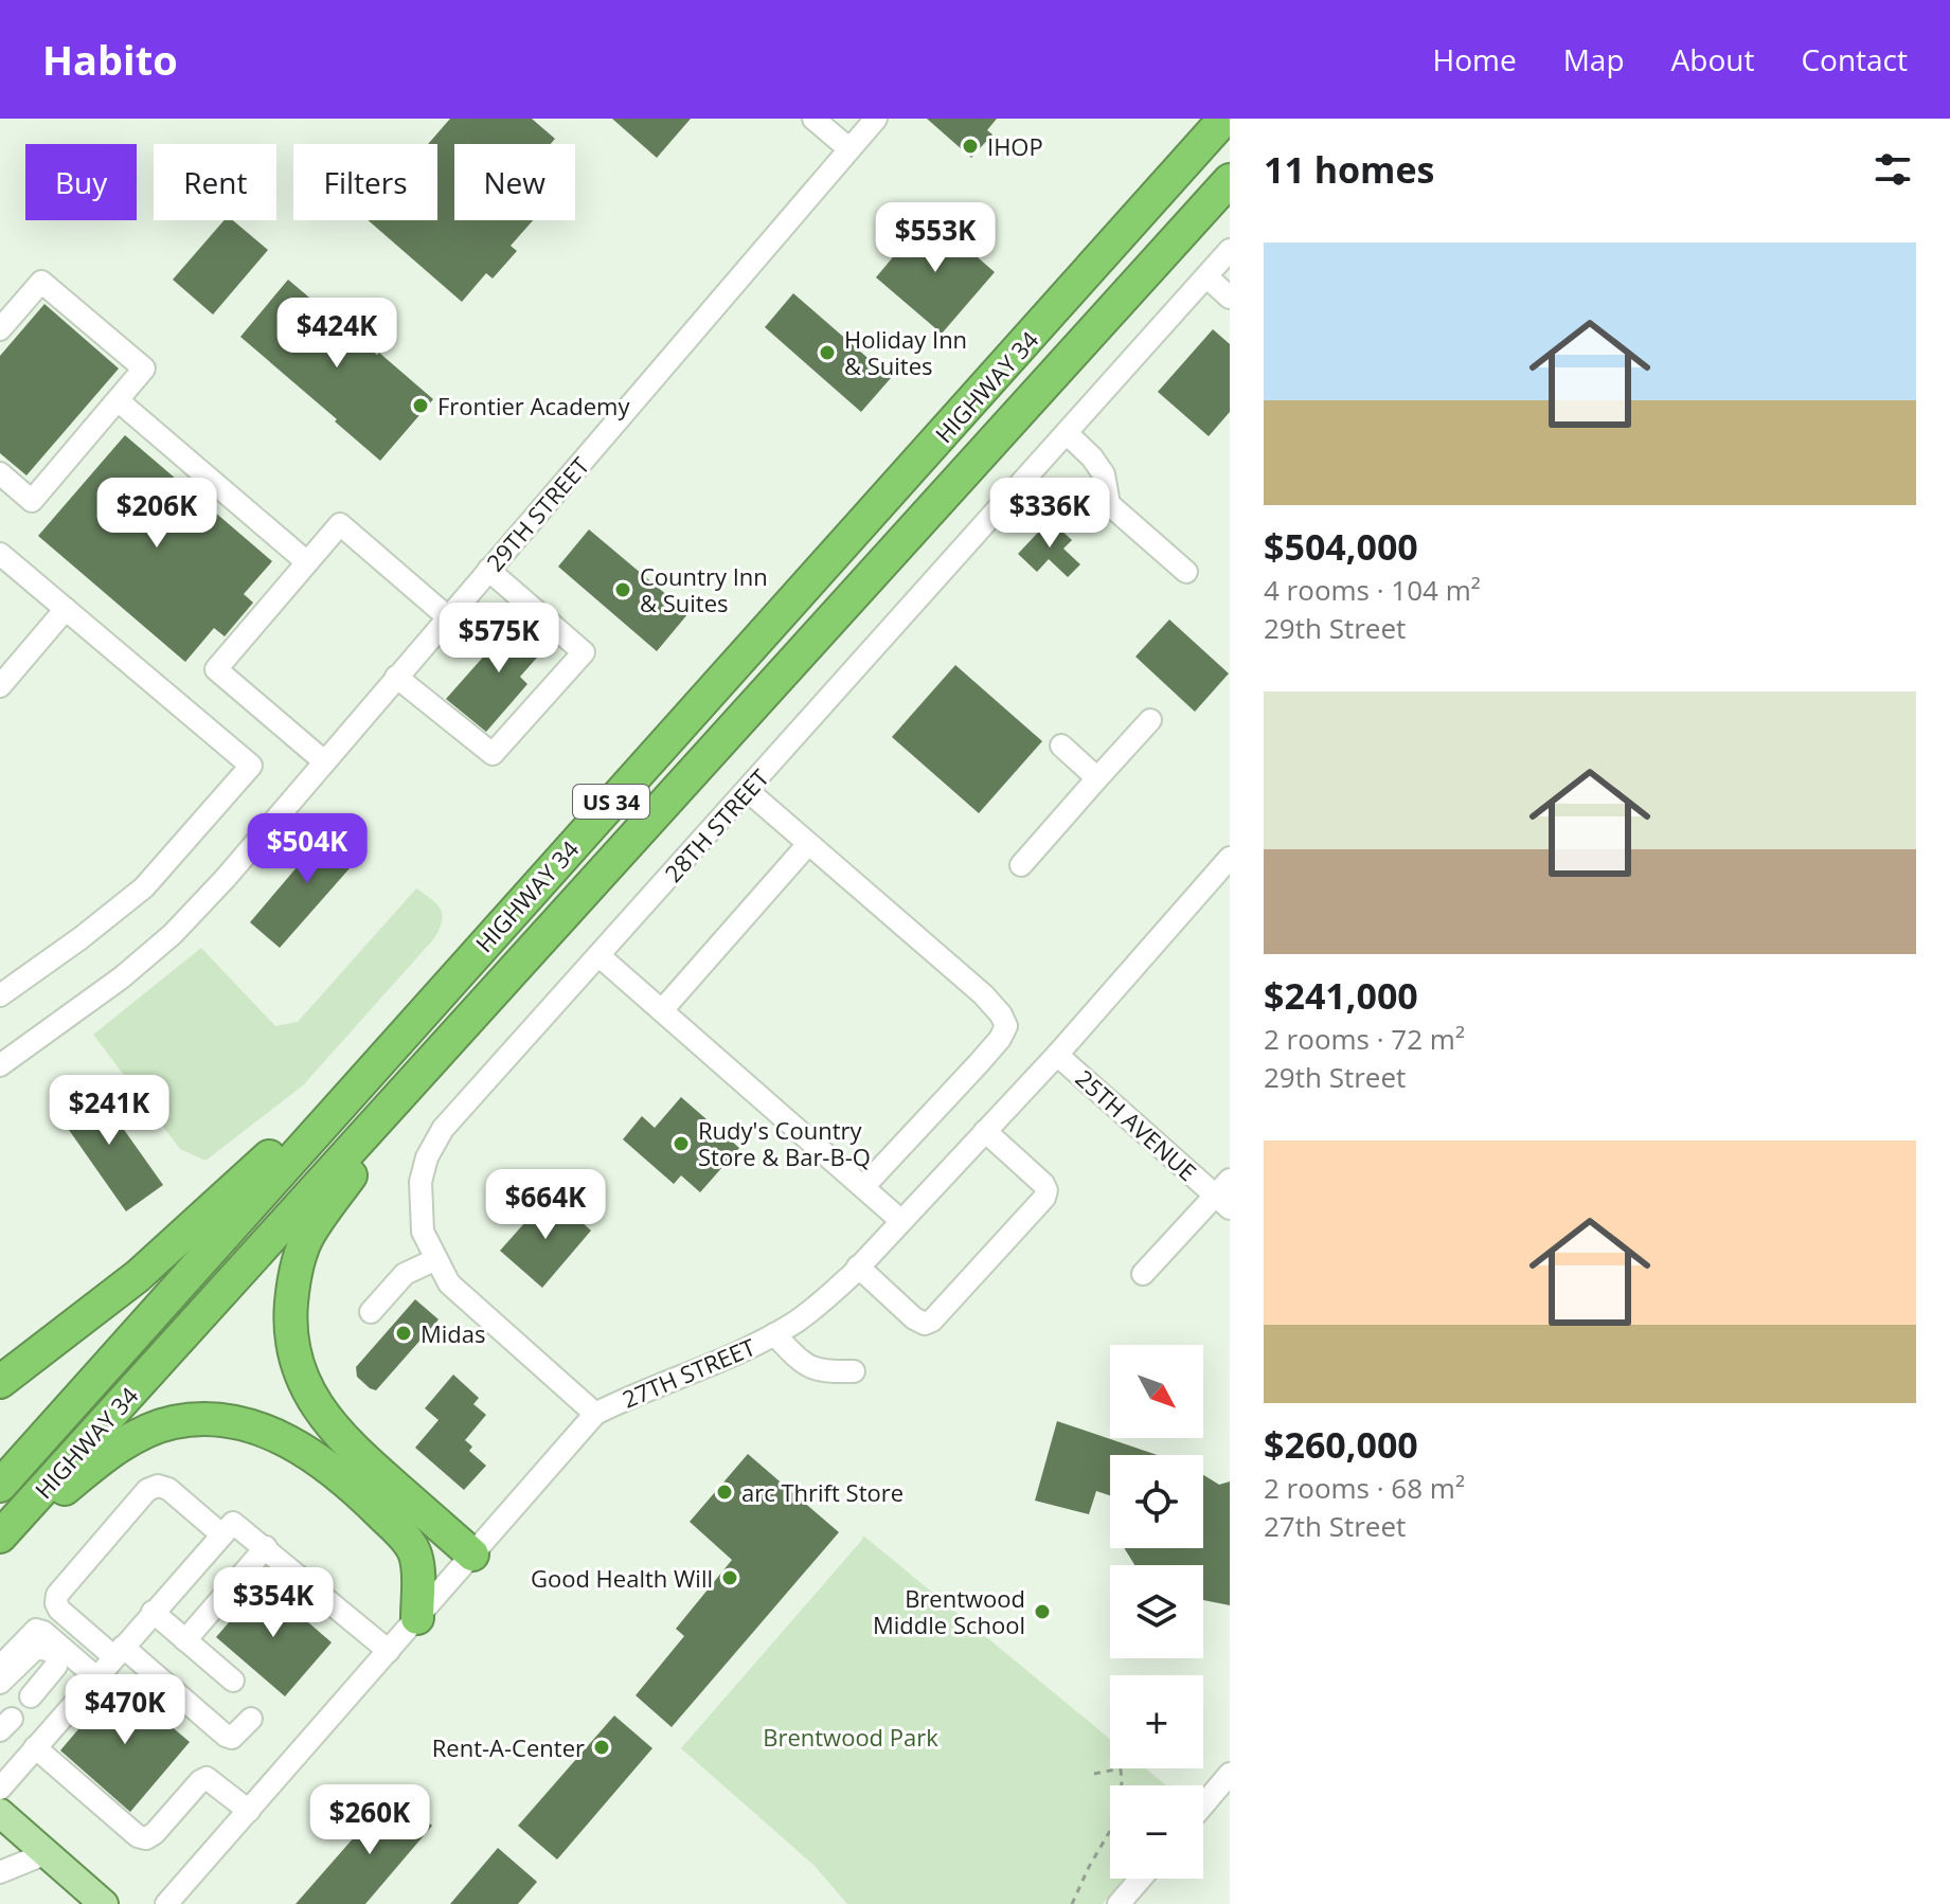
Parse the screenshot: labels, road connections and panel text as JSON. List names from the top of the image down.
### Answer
{
  "streets": {
    "highway": ["HIGHWAY 34", "US 34"],
    "street": [
      "29TH STREET",
      "28TH STREET",
      "25TH AVENUE",
      "27TH STREET"
    ]
  },
  "crossings": [
    ["28TH STREET", "27TH STREET"],
    ["25TH AVENUE", "27TH STREET"]
  ],
  "parks": ["Brentwood Park"],
  "places": [
    "IHOP",
    "Holiday Inn & Suites",
    "Frontier Academy",
    "Country Inn & Suites",
    "Rudy's Country Store & Bar-B-Q",
    "Midas",
    "arc Thrift Store",
    "Good Health Will",
    "Brentwood Middle School",
    "Rent-A-Center"
  ],
  "north": "bottom right",
  "page": {
    "header": "Habito",
    "nav": [
      "Home",
      "Map",
      "About",
      "Contact"
    ],
    "heading": "11 homes",
    "chip": [
      "Buy",
      "Rent",
      "Filters",
      "New"
    ],
    "price": [
      "$553K",
      "$424K",
      "$206K",
      "$336K",
      "$575K",
      "$504K",
      "$241K",
      "$664K",
      "$354K",
      "$470K",
      "$260K"
    ],
    "list": [
      {
        "name": "$504,000",
        "note": "4 rooms · 104 m² · 29th Street"
      },
      {
        "name": "$241,000",
        "note": "2 rooms · 72 m² · 29th Street"
      },
      {
        "name": "$260,000",
        "note": "2 rooms · 68 m² · 27th Street"
      }
    ],
    "map_buttons": ["+", "−"]
  }
}
